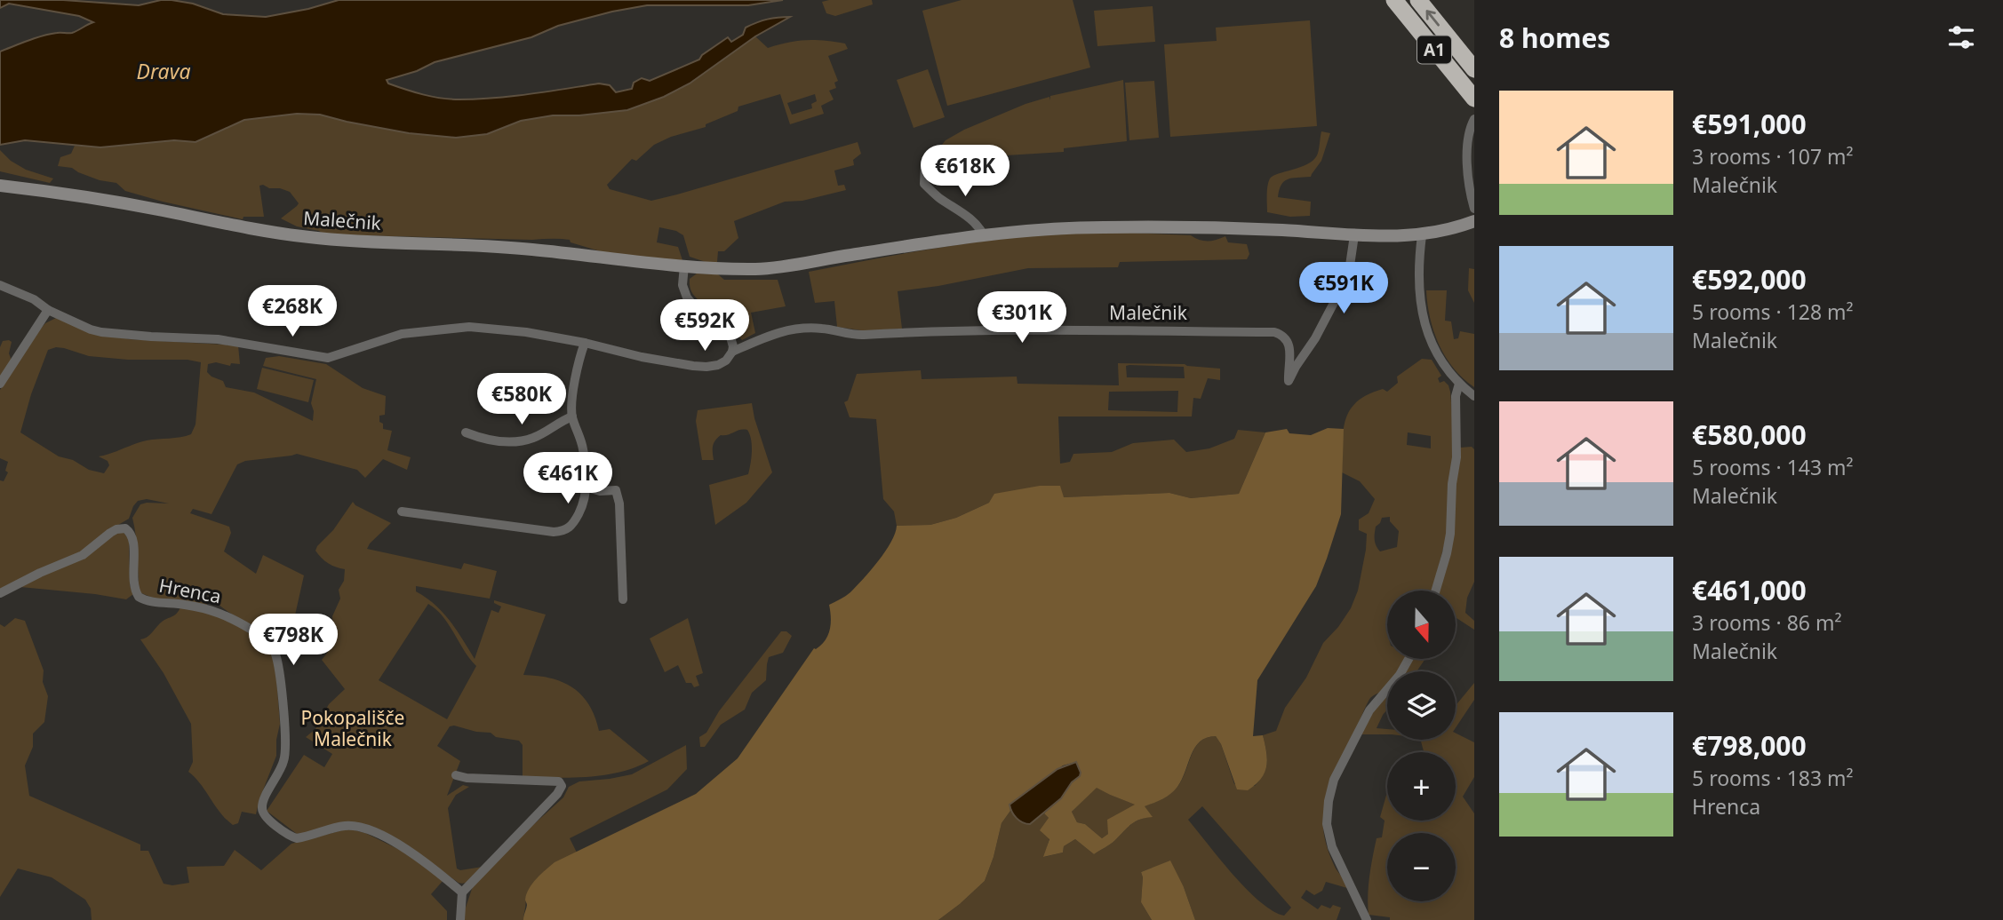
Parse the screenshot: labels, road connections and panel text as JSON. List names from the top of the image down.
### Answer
{
  "streets": {
    "highway": ["A1"],
    "street": ["Malečnik", "Hrenca"]
  },
  "water": ["Drava"],
  "parks": ["Pokopališče Malečnik"],
  "north": "bottom",
  "page": {
    "heading": "8 homes",
    "list": [
      {
        "name": "€591,000",
        "note": "3 rooms · 107 m² · Malečnik"
      },
      {
        "name": "€592,000",
        "note": "5 rooms · 128 m² · Malečnik"
      },
      {
        "name": "€580,000",
        "note": "5 rooms · 143 m² · Malečnik"
      },
      {
        "name": "€461,000",
        "note": "3 rooms · 86 m² · Malečnik"
      },
      {
        "name": "€798,000",
        "note": "5 rooms · 183 m² · Hrenca"
      }
    ],
    "price": [
      "€618K",
      "€591K",
      "€268K",
      "€301K",
      "€592K",
      "€580K",
      "€461K",
      "€798K"
    ],
    "map_buttons": ["+", "−"]
  }
}
